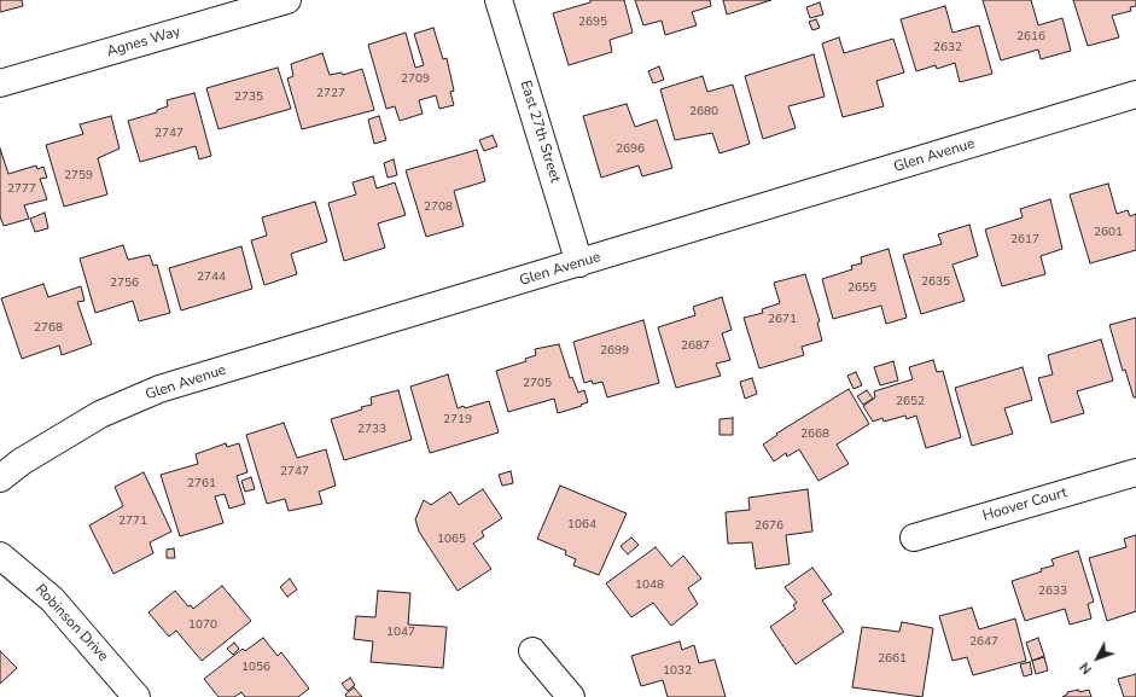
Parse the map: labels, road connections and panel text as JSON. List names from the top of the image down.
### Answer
{
  "streets": {
    "street": [
      "Agnes Way",
      "East 27th Street",
      "Glen Avenue",
      "Hoover Court",
      "Robinson Drive"
    ]
  },
  "crossings": [
    ["East 27th Street", "Glen Avenue"]
  ],
  "house_numbers": [
    "2695",
    "2616",
    "2632",
    "2709",
    "2727",
    "2735",
    "2680",
    "2747",
    "2696",
    "2759",
    "2777",
    "2708",
    "2601",
    "2617",
    "2744",
    "2635",
    "2756",
    "2655",
    "2671",
    "2768",
    "2687",
    "2699",
    "2705",
    "2652",
    "2719",
    "2733",
    "2668",
    "2747",
    "2761",
    "2771",
    "1064",
    "2676",
    "1065",
    "1048",
    "2633",
    "1070",
    "1047",
    "2647",
    "2661",
    "1056",
    "1032"
  ],
  "north": "bottom left"
}
